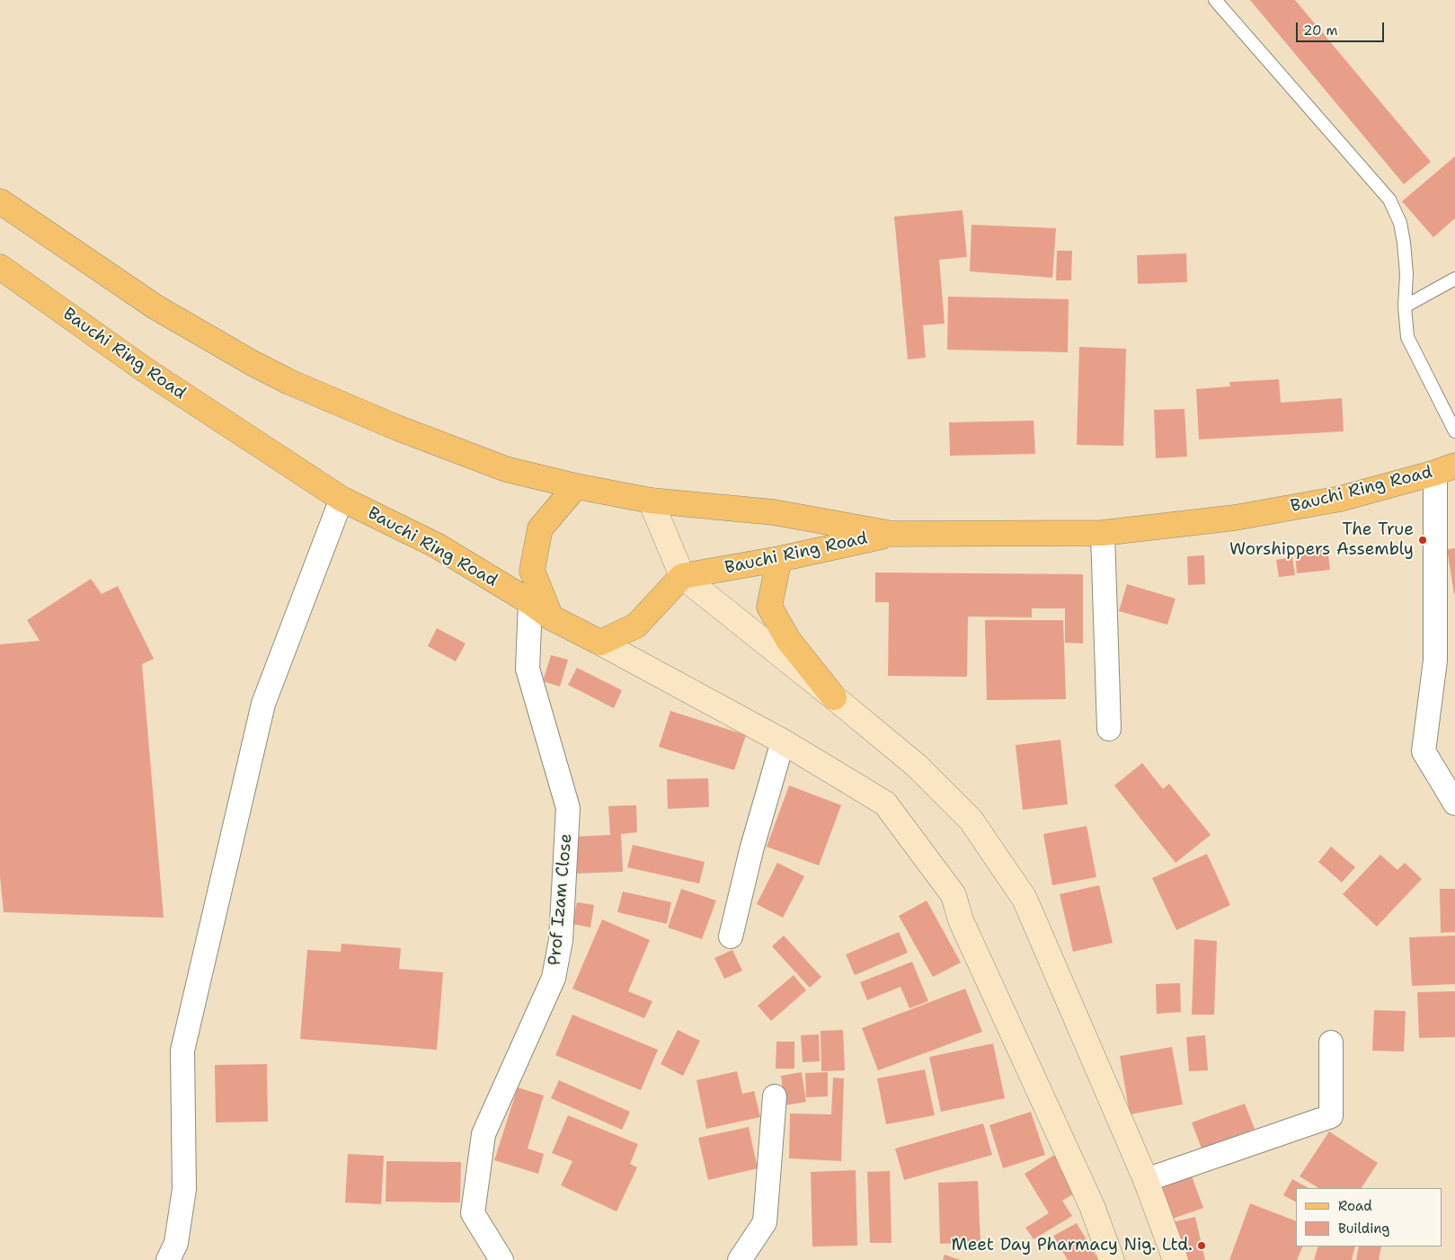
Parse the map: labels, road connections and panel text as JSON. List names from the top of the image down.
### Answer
{
  "streets": {
    "main road": ["Bauchi Ring Road"],
    "street": ["Prof Izam Close"]
  },
  "crossings": [
    ["Bauchi Ring Road", "Prof Izam Close"]
  ],
  "places": ["The True Worshippers Assembly", "Meet Day Pharmacy Nig. Ltd."],
  "legend": ["Road", "Building"],
  "scale_bar": "20 m"
}
